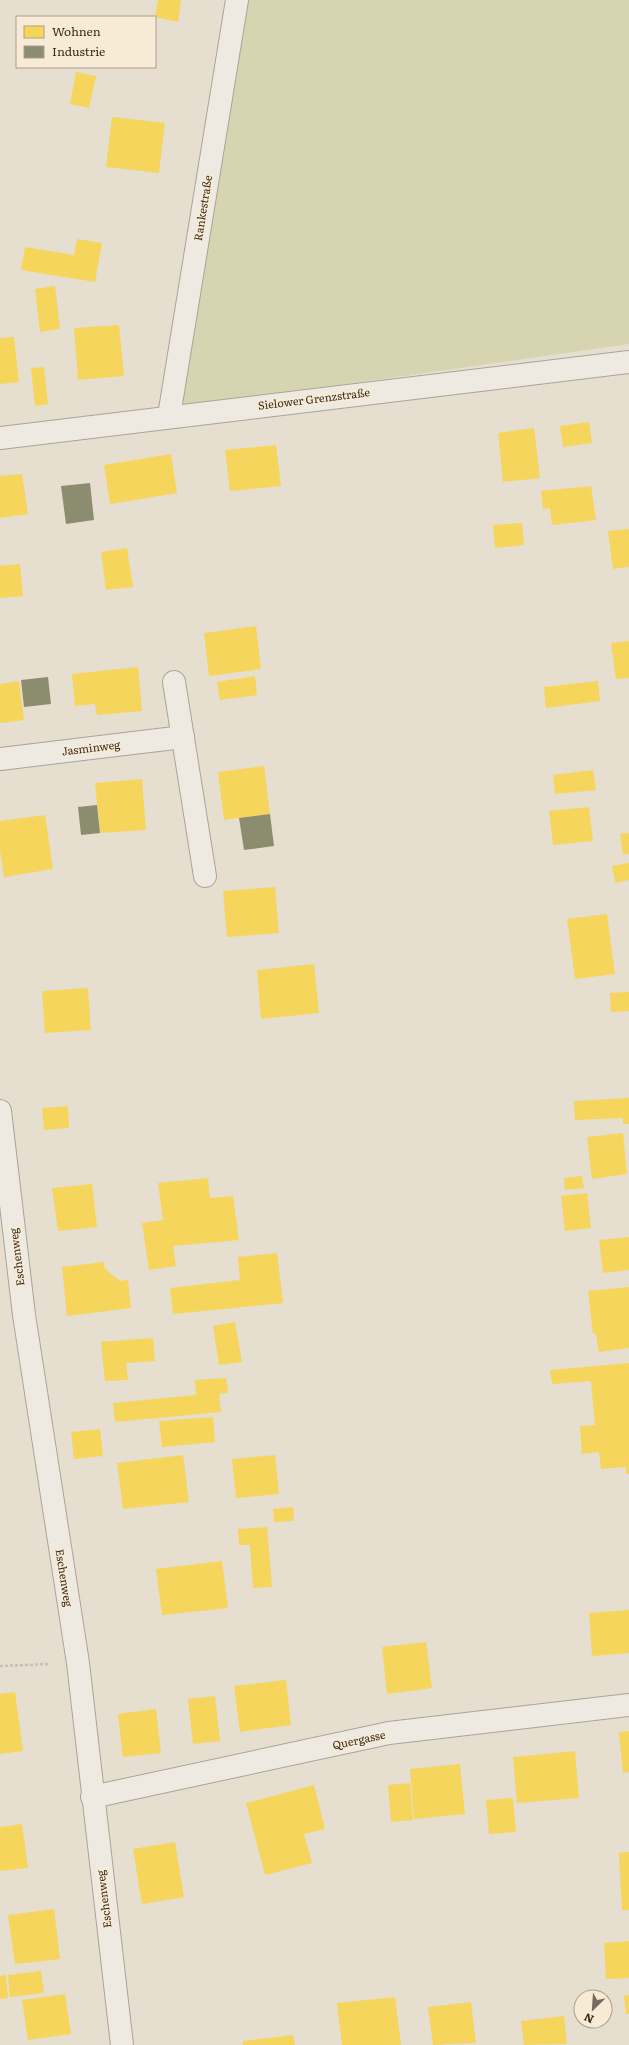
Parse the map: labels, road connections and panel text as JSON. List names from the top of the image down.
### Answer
{
  "streets": {
    "street": [
      "Rankestraße",
      "Sielower Grenzstraße",
      "Jasminweg",
      "Eschenweg",
      "Quergasse"
    ]
  },
  "crossings": [
    ["Rankestraße", "Sielower Grenzstraße"],
    ["Eschenweg", "Quergasse"]
  ],
  "legend": ["Wohnen", "Industrie"],
  "north": "bottom left"
}
